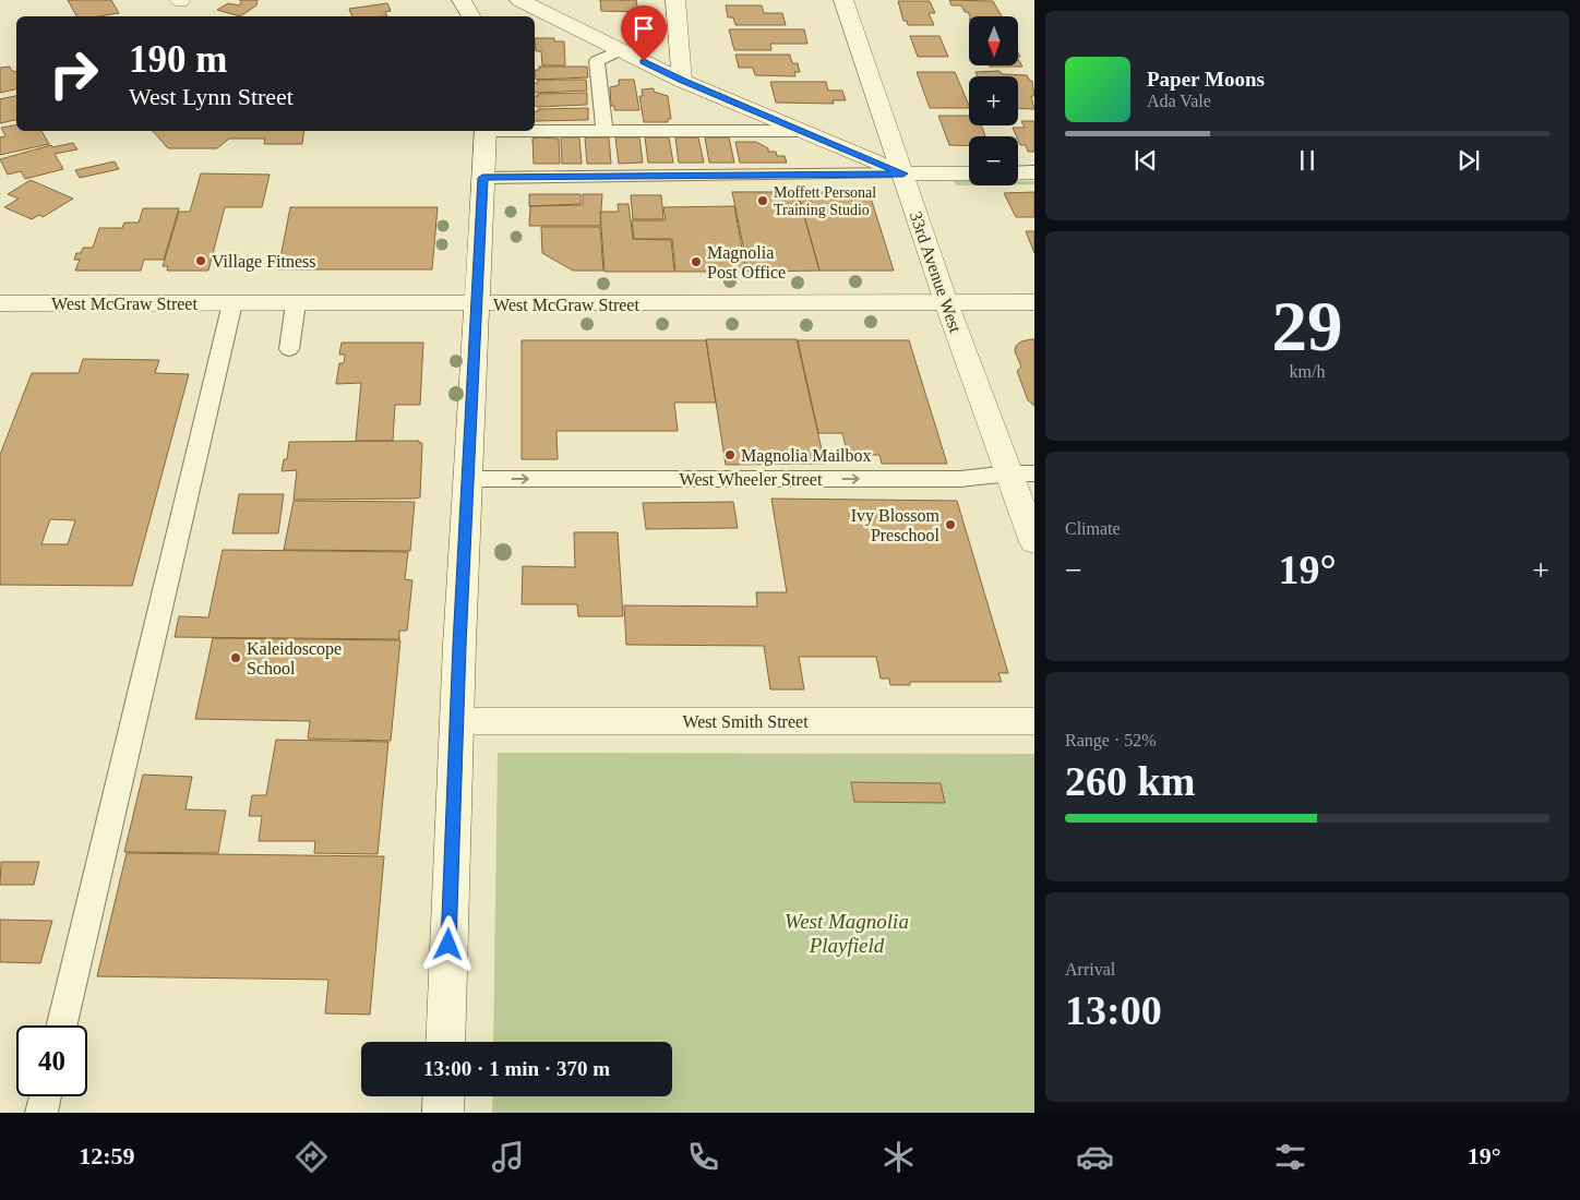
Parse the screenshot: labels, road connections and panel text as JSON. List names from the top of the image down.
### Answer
{
  "streets": {
    "street": ["33rd Avenue West", "West McGraw Street", "West Smith Street"],
    "lane": ["West Wheeler Street"]
  },
  "crossings": [
    ["33rd Avenue West", "West McGraw Street"],
    ["33rd Avenue West", "West Wheeler Street"]
  ],
  "one_way": ["West Wheeler Street"],
  "parks": ["West Magnolia Playfield"],
  "places": [
    "Moffett Personal Training Studio",
    "Village Fitness",
    "Magnolia Post Office",
    "Magnolia Mailbox",
    "Ivy Blossom Preschool",
    "Kaleidoscope School"
  ],
  "north": "bottom",
  "page": {
    "map_buttons": ["+", "−"],
    "turn": ["190 m", "West Lynn Street"],
    "song": ["Paper Moons", "Ada Vale"],
    "tile": [
      ["29", "km/h"],
      "Climate",
      ["Range · 52%", "260 km"],
      ["Arrival", "13:00"]
    ],
    "heat": ["−", "19°", "+"],
    "limit": "40",
    "trip": "13:00 · 1 min · 370 m",
    "tabs": ["12:59", "19°"]
  }
}
